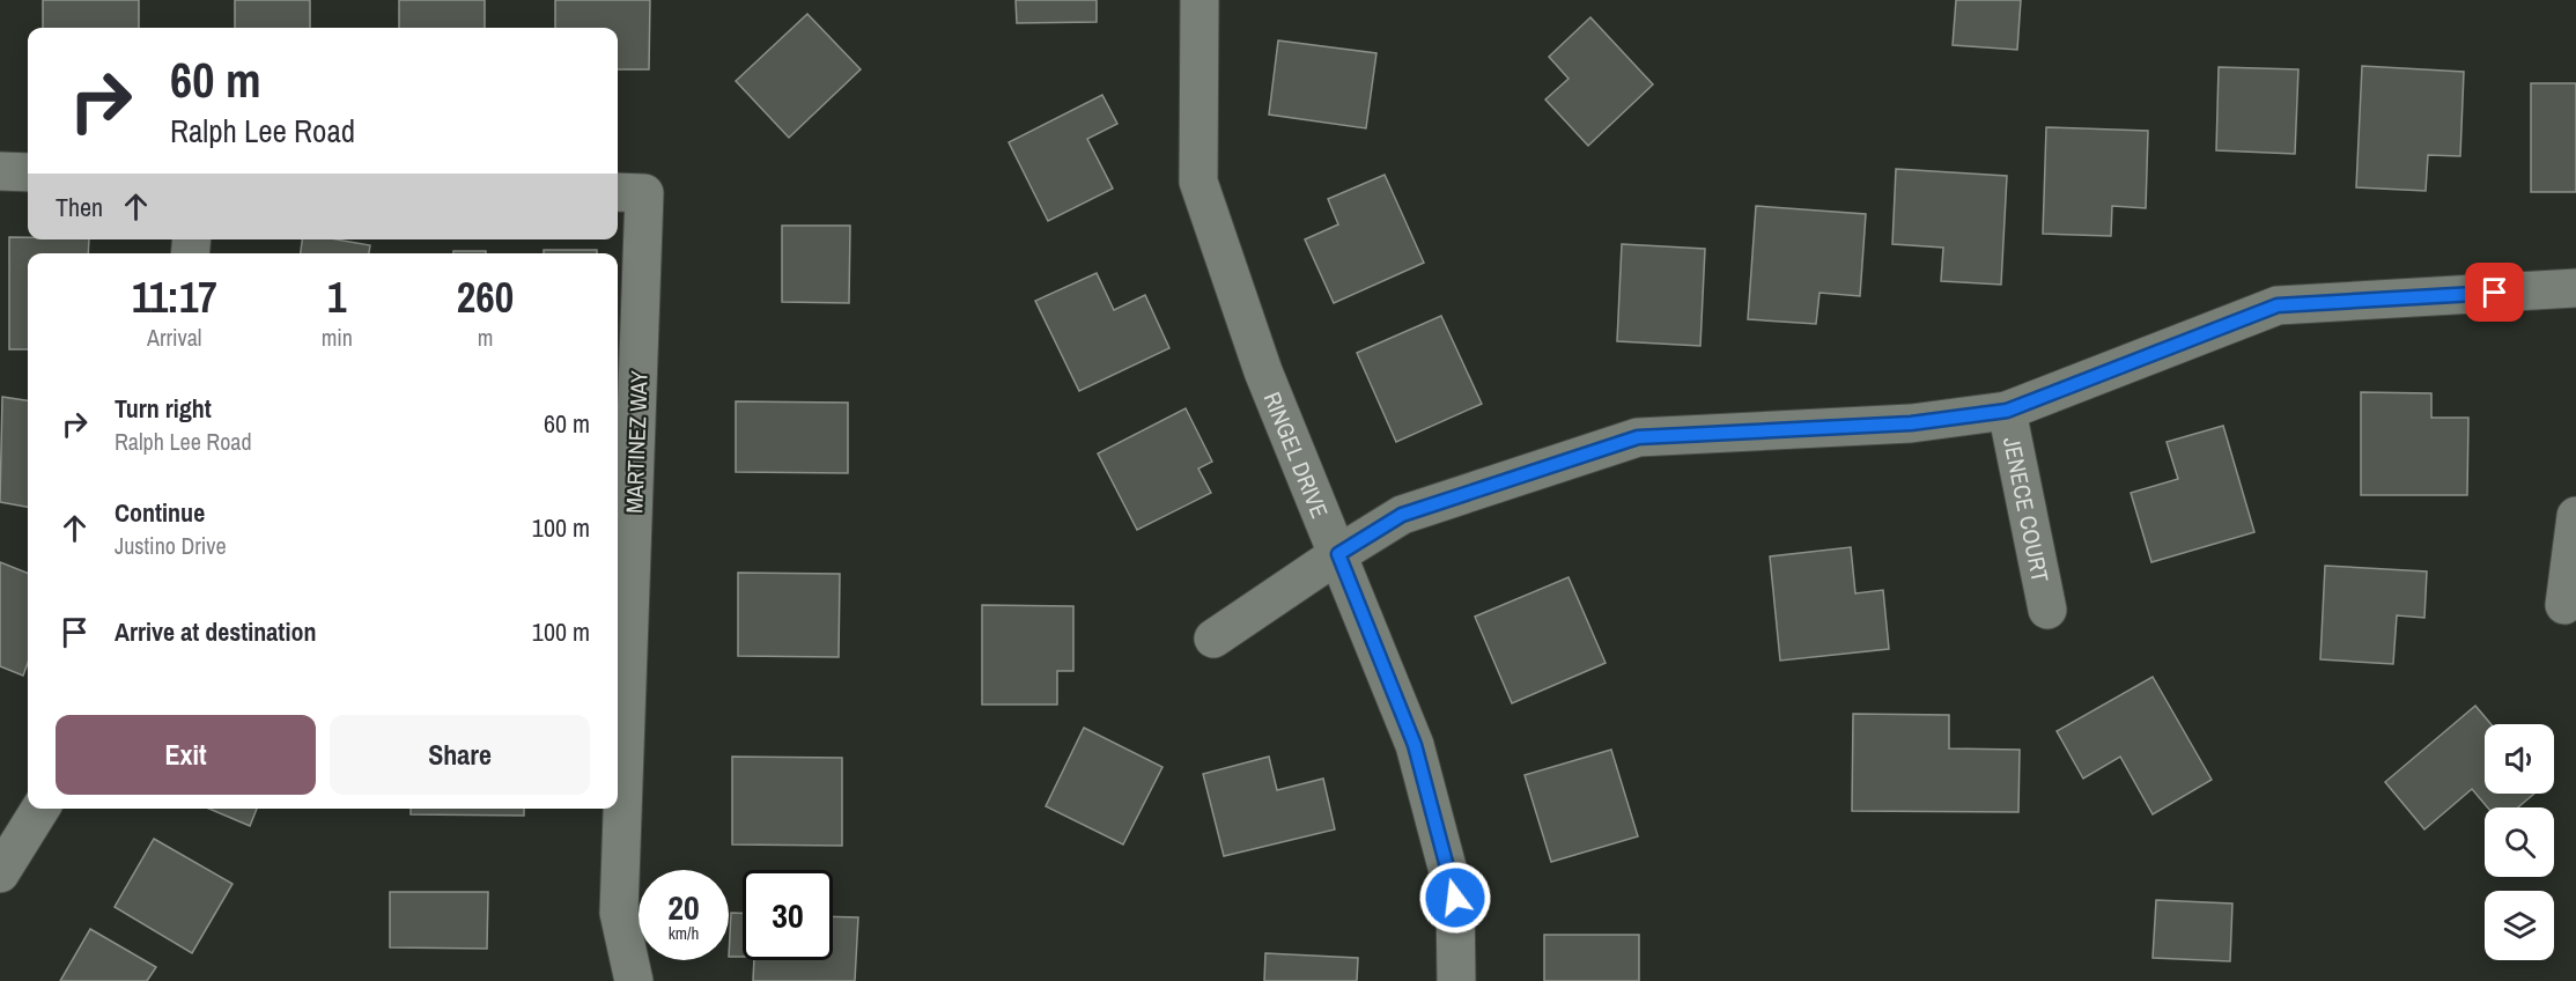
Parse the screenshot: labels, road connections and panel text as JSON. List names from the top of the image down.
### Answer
{
  "streets": {
    "street": ["MARTINEZ WAY", "RINGEL DRIVE", "JENECE COURT"]
  },
  "page": {
    "turn": ["60 m", "Ralph Lee Road"],
    "then": "Then",
    "eta": [
      "11:17",
      "Arrival",
      "1",
      "min",
      "260",
      "m"
    ],
    "list": [
      {
        "name": "Turn right",
        "note": "Ralph Lee Road",
        "value": "60 m"
      },
      {
        "name": "Continue",
        "note": "Justino Drive",
        "value": "100 m"
      },
      {
        "name": "Arrive at destination",
        "value": "100 m"
      }
    ],
    "buttons": ["Exit", "Share"],
    "speed": "20 km/h",
    "limit": "30"
  }
}
